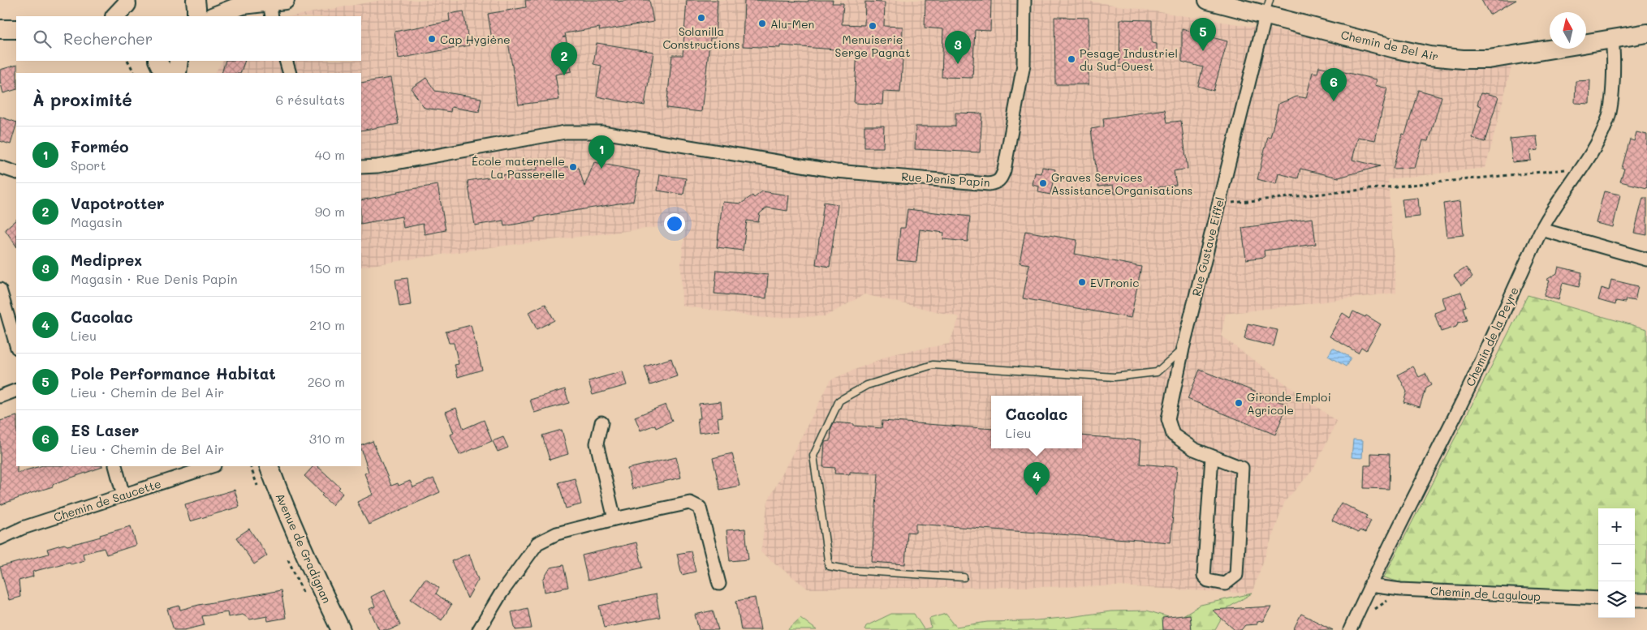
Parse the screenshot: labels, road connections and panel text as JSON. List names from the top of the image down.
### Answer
{
  "streets": {
    "street": [
      "Chemin de Bel Air",
      "Rue Denis Papin",
      "Rue Gustave Eiffel",
      "Chemin de la Peyre",
      "Chemin de Saucette",
      "Avenue de Gradignan",
      "Chemin de Laguloup"
    ]
  },
  "crossings": [
    ["Chemin de Bel Air", "Rue Gustave Eiffel"],
    ["Chemin de Bel Air", "Chemin de la Peyre"],
    ["Chemin de la Peyre", "Chemin de Laguloup"]
  ],
  "places": [
    "Solanilla Constructions",
    "Alu-Men",
    "Menuiserie Serge Pagnat",
    "Cap Hygiène",
    "Pesage Industriel du Sud-Ouest",
    "École maternelle La Passerelle",
    "Graves Services Assistance Organisations",
    "EVTronic",
    "Gironde Emploi Agricole"
  ],
  "north": "top",
  "page": {
    "search": "Rechercher",
    "pins": [
      "5",
      "3",
      "2",
      "6",
      "1",
      "4"
    ],
    "heading": ["À proximité", "6 résultats"],
    "list": [
      {
        "mark": "1",
        "name": "Forméo",
        "note": "Sport",
        "value": "40 m"
      },
      {
        "mark": "2",
        "name": "Vapotrotter",
        "note": "Magasin",
        "value": "90 m"
      },
      {
        "mark": "3",
        "name": "Mediprex",
        "note": "Magasin · Rue Denis Papin",
        "value": "150 m"
      },
      {
        "mark": "4",
        "name": "Cacolac",
        "note": "Lieu",
        "value": "210 m"
      },
      {
        "mark": "5",
        "name": "Pole Performance Habitat",
        "note": "Lieu · Chemin de Bel Air",
        "value": "260 m"
      },
      {
        "mark": "6",
        "name": "ES Laser",
        "note": "Lieu · Chemin de Bel Air",
        "value": "310 m"
      }
    ],
    "popup": ["Cacolac", "Lieu"],
    "map_buttons": ["+", "−"]
  }
}
